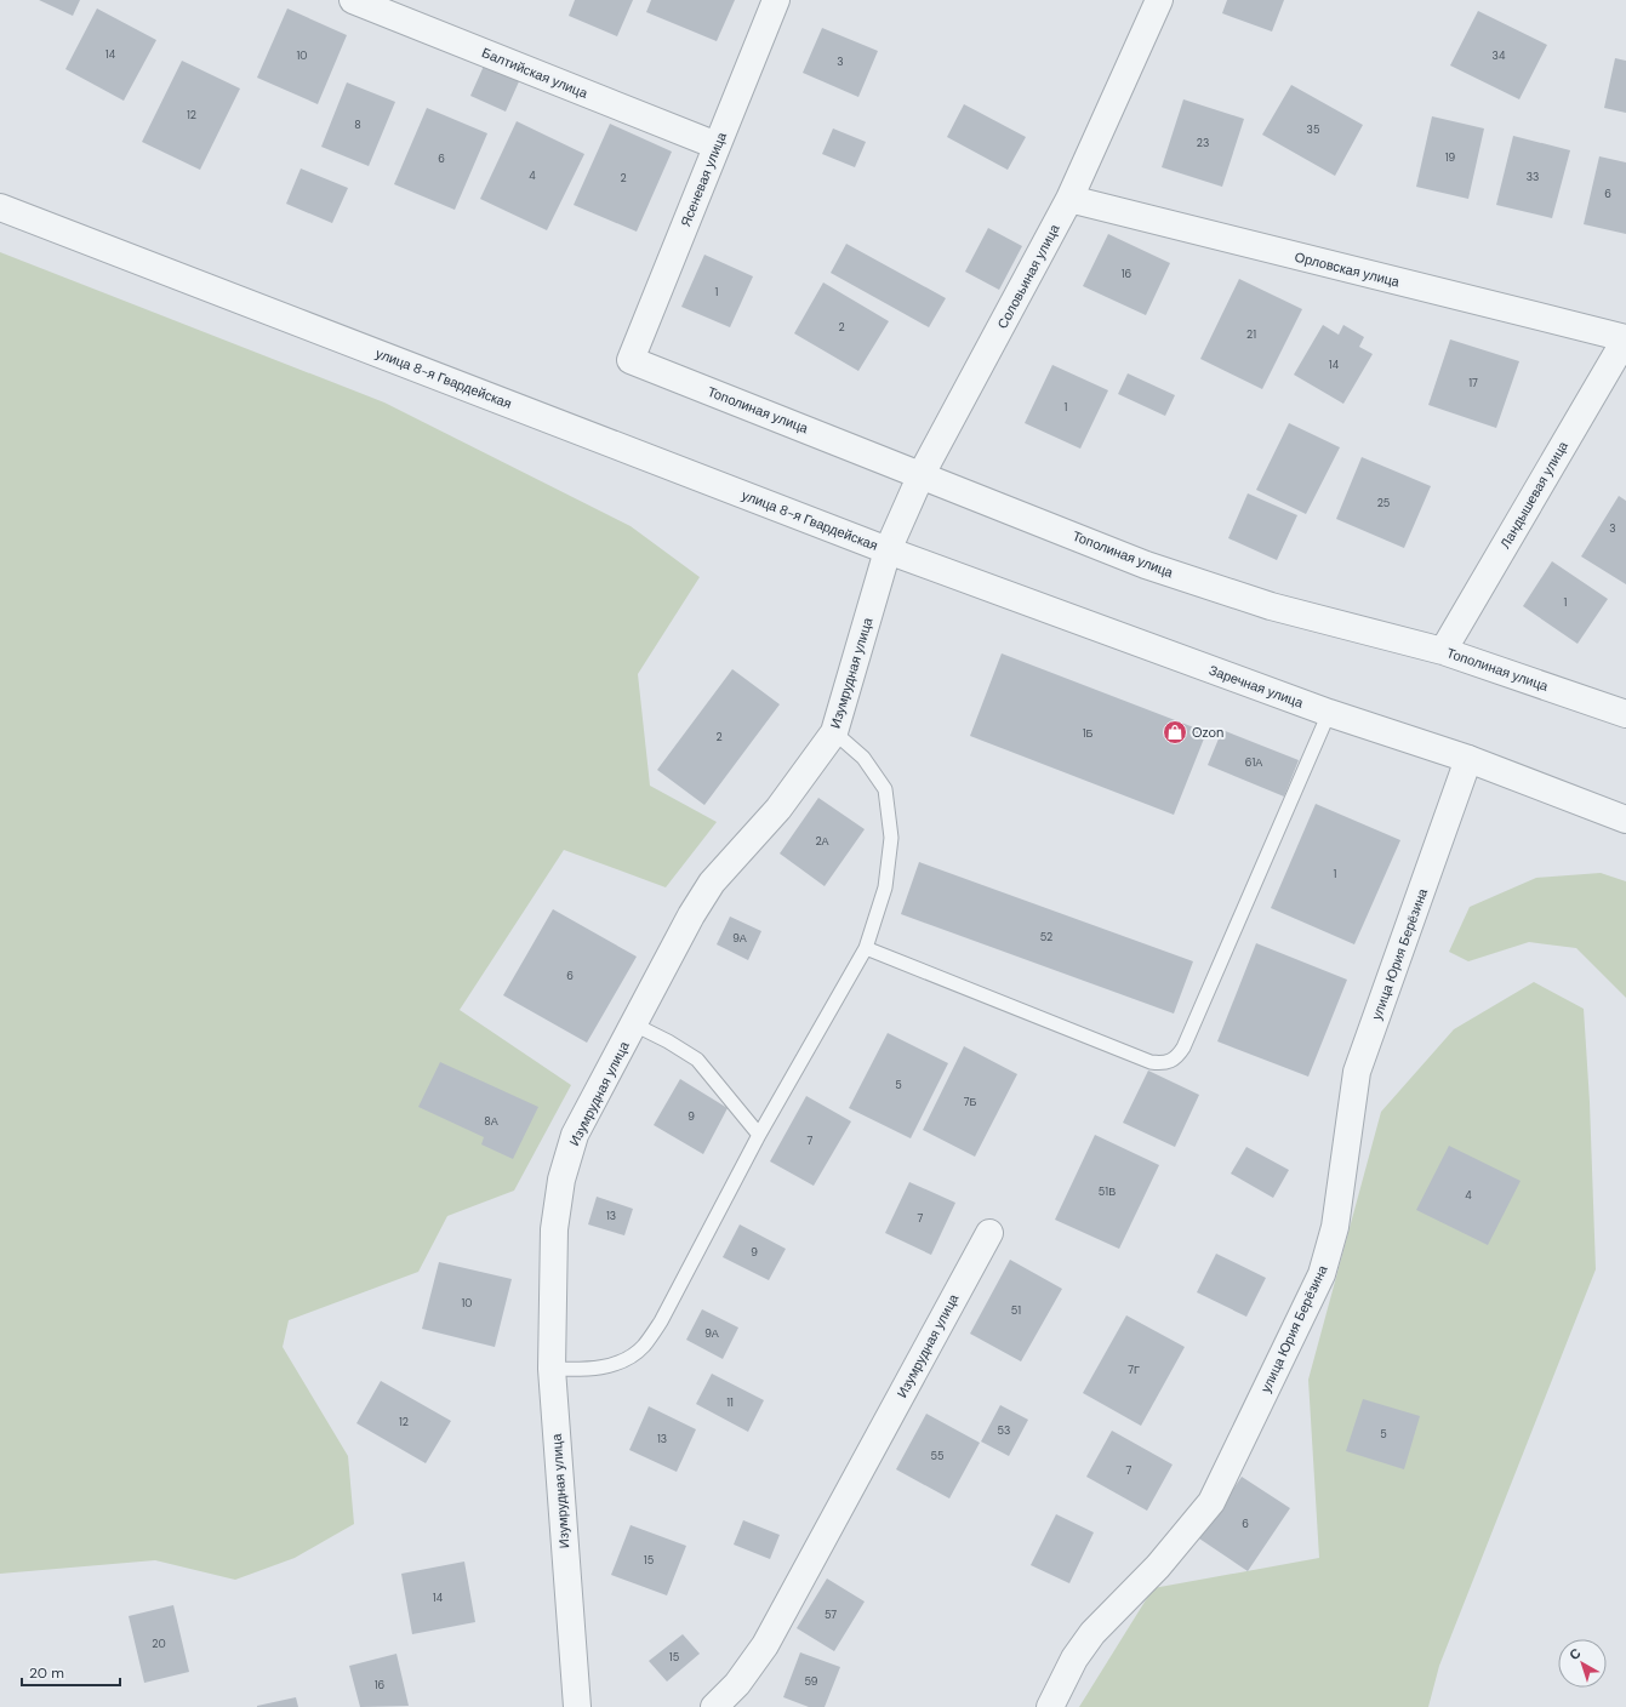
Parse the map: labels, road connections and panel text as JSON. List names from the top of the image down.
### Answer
{
  "streets": {
    "street": [
      "Балтийская улица",
      "Ясеневая улица",
      "Орловская улица",
      "Соловьиная улица",
      "улица 8-я Гвардейская",
      "Тополиная улица",
      "Ландышевая улица",
      "Изумрудная улица",
      "Заречная улица",
      "улица Юрия Берёзина"
    ]
  },
  "crossings": [
    ["Балтийская улица", "Ясеневая улица"],
    ["Ясеневая улица", "Тополиная улица"],
    ["Орловская улица", "Соловьиная улица"],
    ["Орловская улица", "Ландышевая улица"],
    ["Соловьиная улица", "улица 8-я Гвардейская"],
    ["Соловьиная улица", "Тополиная улица"],
    ["Соловьиная улица", "Изумрудная улица"],
    ["Соловьиная улица", "Заречная улица"],
    ["улица 8-я Гвардейская", "Изумрудная улица"],
    ["улица 8-я Гвардейская", "Заречная улица"],
    ["Тополиная улица", "Ландышевая улица"],
    ["Изумрудная улица", "Заречная улица"],
    ["Заречная улица", "улица Юрия Берёзина"]
  ],
  "places": {
    "shop": ["Ozon"]
  },
  "house_numbers": [
    "14",
    "10",
    "34",
    "3",
    "12",
    "8",
    "35",
    "23",
    "19",
    "6",
    "4",
    "33",
    "2",
    "6",
    "16",
    "1",
    "2",
    "21",
    "14",
    "17",
    "1",
    "25",
    "3",
    "1",
    "1Б",
    "2",
    "61А",
    "2А",
    "1",
    "52",
    "9А",
    "6",
    "5",
    "7Б",
    "9",
    "8А",
    "7",
    "51В",
    "4",
    "13",
    "7",
    "9",
    "10",
    "51",
    "9А",
    "7Г",
    "11",
    "12",
    "53",
    "5",
    "13",
    "55",
    "7",
    "6",
    "15",
    "14",
    "57",
    "20",
    "15",
    "59",
    "16"
  ],
  "scale_bar": "20 m",
  "north": "top left"
}
